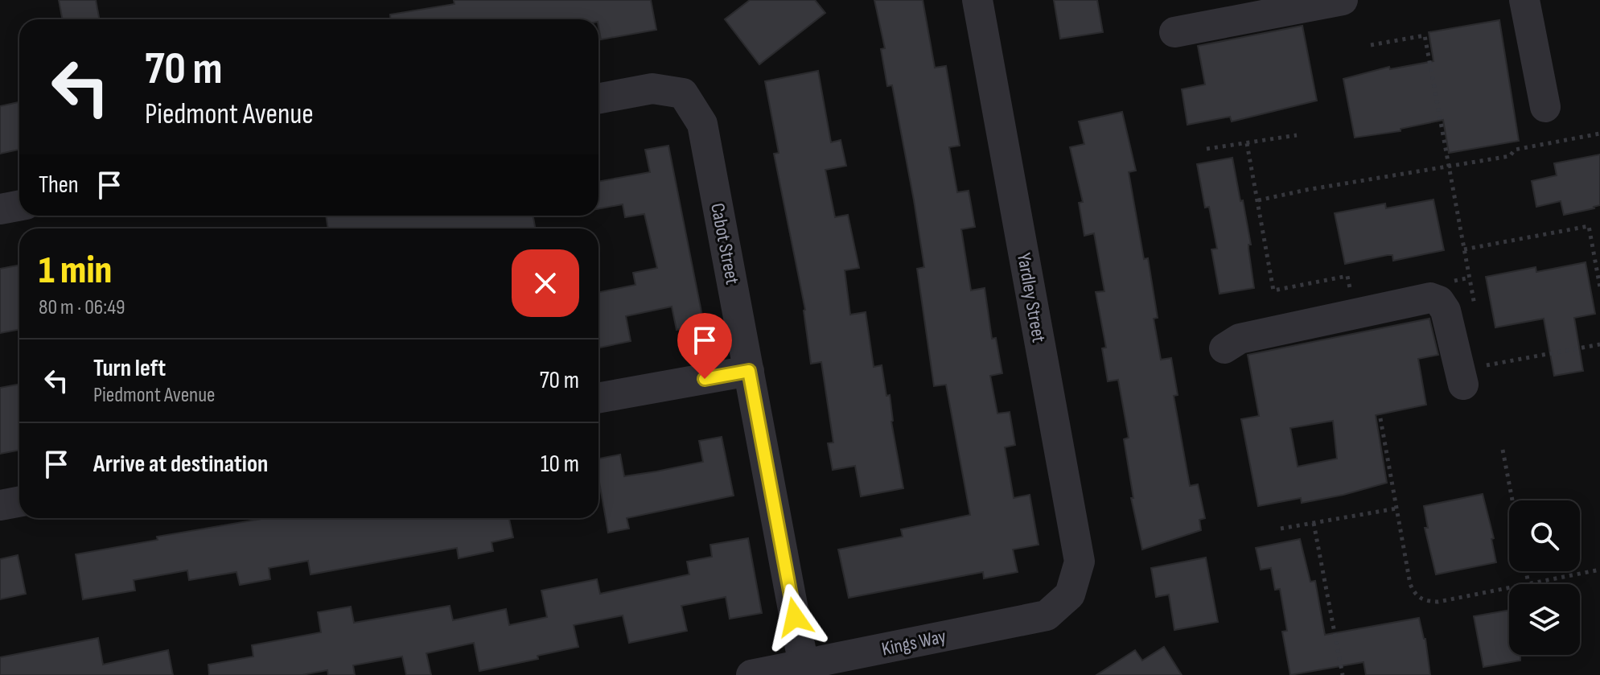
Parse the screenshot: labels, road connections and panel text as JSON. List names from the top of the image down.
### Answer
{
  "streets": {
    "street": ["Cabot Street", "Yardley Street", "Kings Way"]
  },
  "crossings": [
    ["Cabot Street", "Kings Way"],
    ["Yardley Street", "Kings Way"]
  ],
  "page": {
    "turn": ["70 m", "Piedmont Avenue"],
    "then": "Then",
    "heading": ["1 min", "80 m · 06:49"],
    "list": [
      {
        "name": "Turn left",
        "note": "Piedmont Avenue",
        "value": "70 m"
      },
      {
        "name": "Arrive at destination",
        "value": "10 m"
      }
    ]
  }
}
